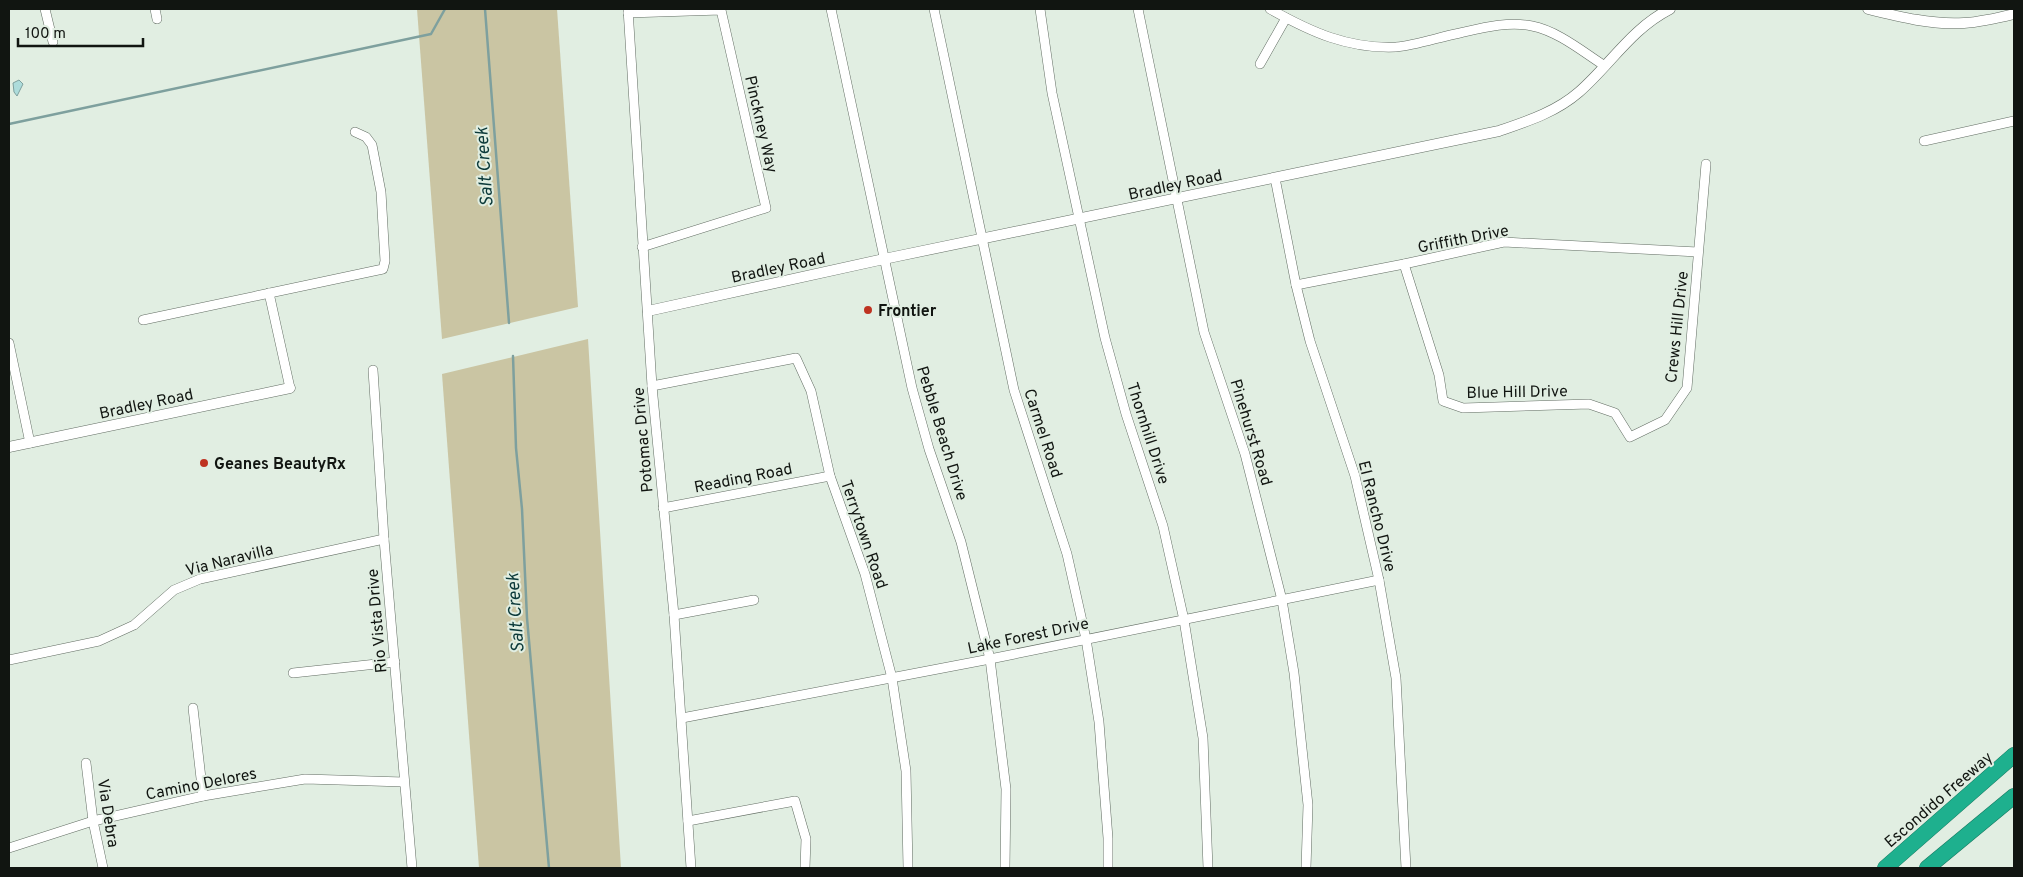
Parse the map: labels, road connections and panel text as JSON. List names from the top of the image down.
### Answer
{
  "streets": {
    "highway": ["Escondido Freeway"],
    "street": [
      "Pinckney Way",
      "Bradley Road",
      "Griffith Drive",
      "Crews Hill Drive",
      "Blue Hill Drive",
      "Pinehurst Road",
      "Pebble Beach Drive",
      "Carmel Road",
      "Thornhill Drive",
      "Potomac Drive",
      "Reading Road",
      "El Rancho Drive",
      "Terrytown Road",
      "Via Naravilla",
      "Rio Vista Drive",
      "Lake Forest Drive",
      "Camino Delores",
      "Via Debra"
    ]
  },
  "crossings": [
    ["Pinckney Way", "Potomac Drive"],
    ["Bradley Road", "Pinehurst Road"],
    ["Bradley Road", "Pebble Beach Drive"],
    ["Bradley Road", "Carmel Road"],
    ["Bradley Road", "Thornhill Drive"],
    ["Bradley Road", "Potomac Drive"],
    ["Bradley Road", "El Rancho Drive"],
    ["Griffith Drive", "Crews Hill Drive"],
    ["Griffith Drive", "Blue Hill Drive"],
    ["Griffith Drive", "El Rancho Drive"],
    ["Crews Hill Drive", "Blue Hill Drive"],
    ["Pinehurst Road", "Lake Forest Drive"],
    ["Pebble Beach Drive", "Lake Forest Drive"],
    ["Carmel Road", "Lake Forest Drive"],
    ["Thornhill Drive", "Lake Forest Drive"],
    ["Potomac Drive", "Reading Road"],
    ["Potomac Drive", "Terrytown Road"],
    ["Potomac Drive", "Lake Forest Drive"],
    ["Reading Road", "Terrytown Road"],
    ["El Rancho Drive", "Lake Forest Drive"],
    ["Terrytown Road", "Lake Forest Drive"],
    ["Via Naravilla", "Rio Vista Drive"],
    ["Rio Vista Drive", "Camino Delores"],
    ["Camino Delores", "Via Debra"]
  ],
  "water": ["Salt Creek"],
  "places": ["Frontier", "Geanes BeautyRx"],
  "scale_bar": "100 m"
}
